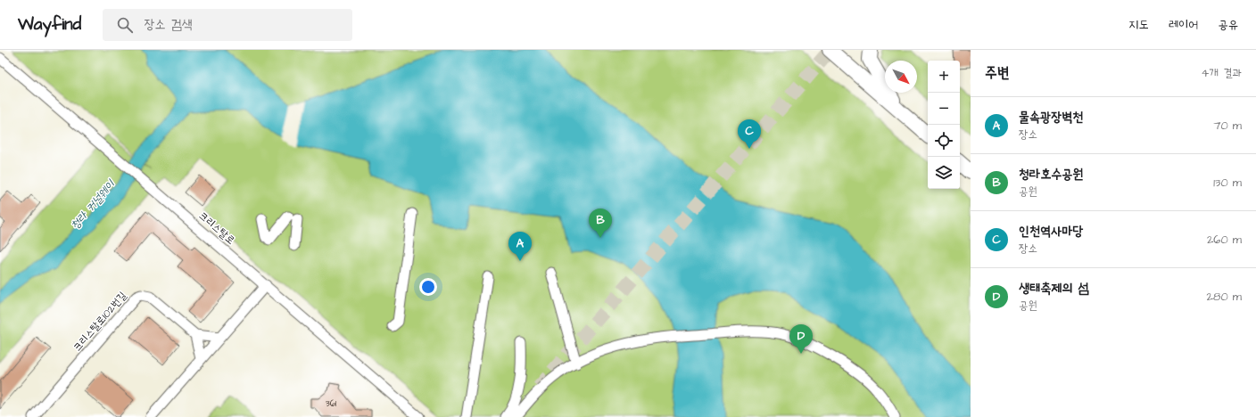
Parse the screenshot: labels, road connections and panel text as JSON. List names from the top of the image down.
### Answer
{
  "streets": {
    "street": ["크리스탈로", "크리스탈로102번길"]
  },
  "water": ["청라 커널웨이"],
  "house_numbers": ["361"],
  "north": "bottom right",
  "page": {
    "header": "Wayfind",
    "search": "장소 검색",
    "nav": ["지도", "레이어", "공유"],
    "heading": ["주변", "4개 결과"],
    "map_buttons": ["+", "−"],
    "list": [
      {
        "mark": "A",
        "name": "물속광장벽천",
        "note": "장소",
        "value": "70 m"
      },
      {
        "mark": "B",
        "name": "청라호수공원",
        "note": "공원",
        "value": "130 m"
      },
      {
        "mark": "C",
        "name": "인천역사마당",
        "note": "장소",
        "value": "260 m"
      },
      {
        "mark": "D",
        "name": "생태축제의 섬",
        "note": "공원",
        "value": "280 m"
      }
    ],
    "pins": [
      "C",
      "B",
      "A",
      "D"
    ]
  }
}
